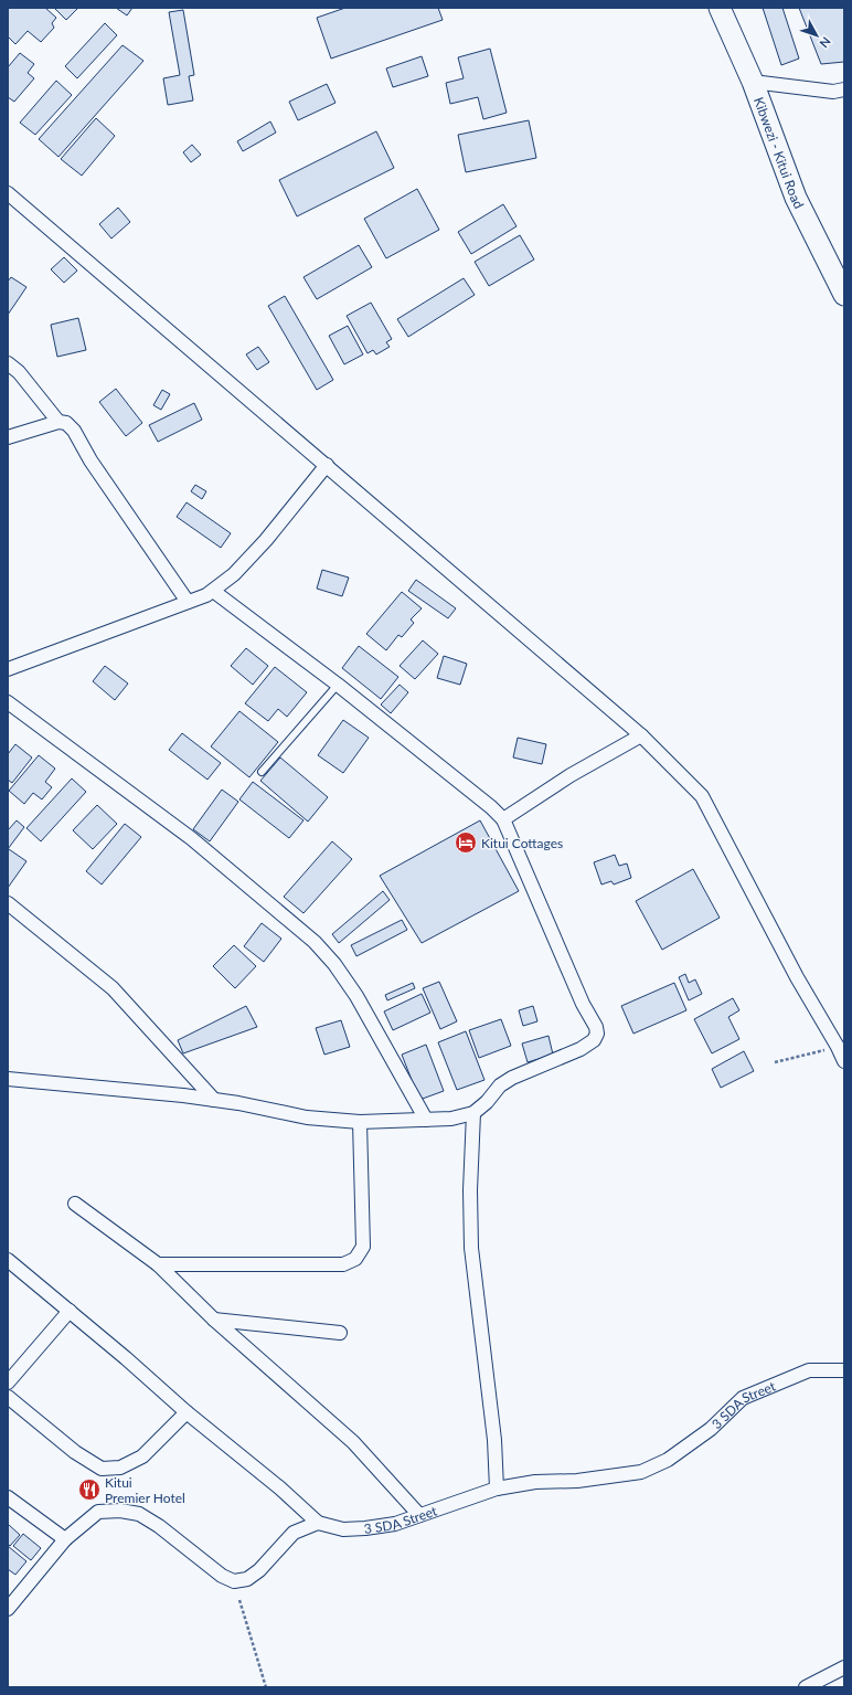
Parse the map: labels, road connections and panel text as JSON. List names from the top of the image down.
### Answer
{
  "streets": {
    "main road": ["Kibwezi - Kitui Road"],
    "street": ["3 SDA Street"]
  },
  "places": {
    "hotel": ["Kitui Cottages"],
    "restaurant": ["Kitui Premier Hotel"]
  },
  "north": "bottom right"
}
